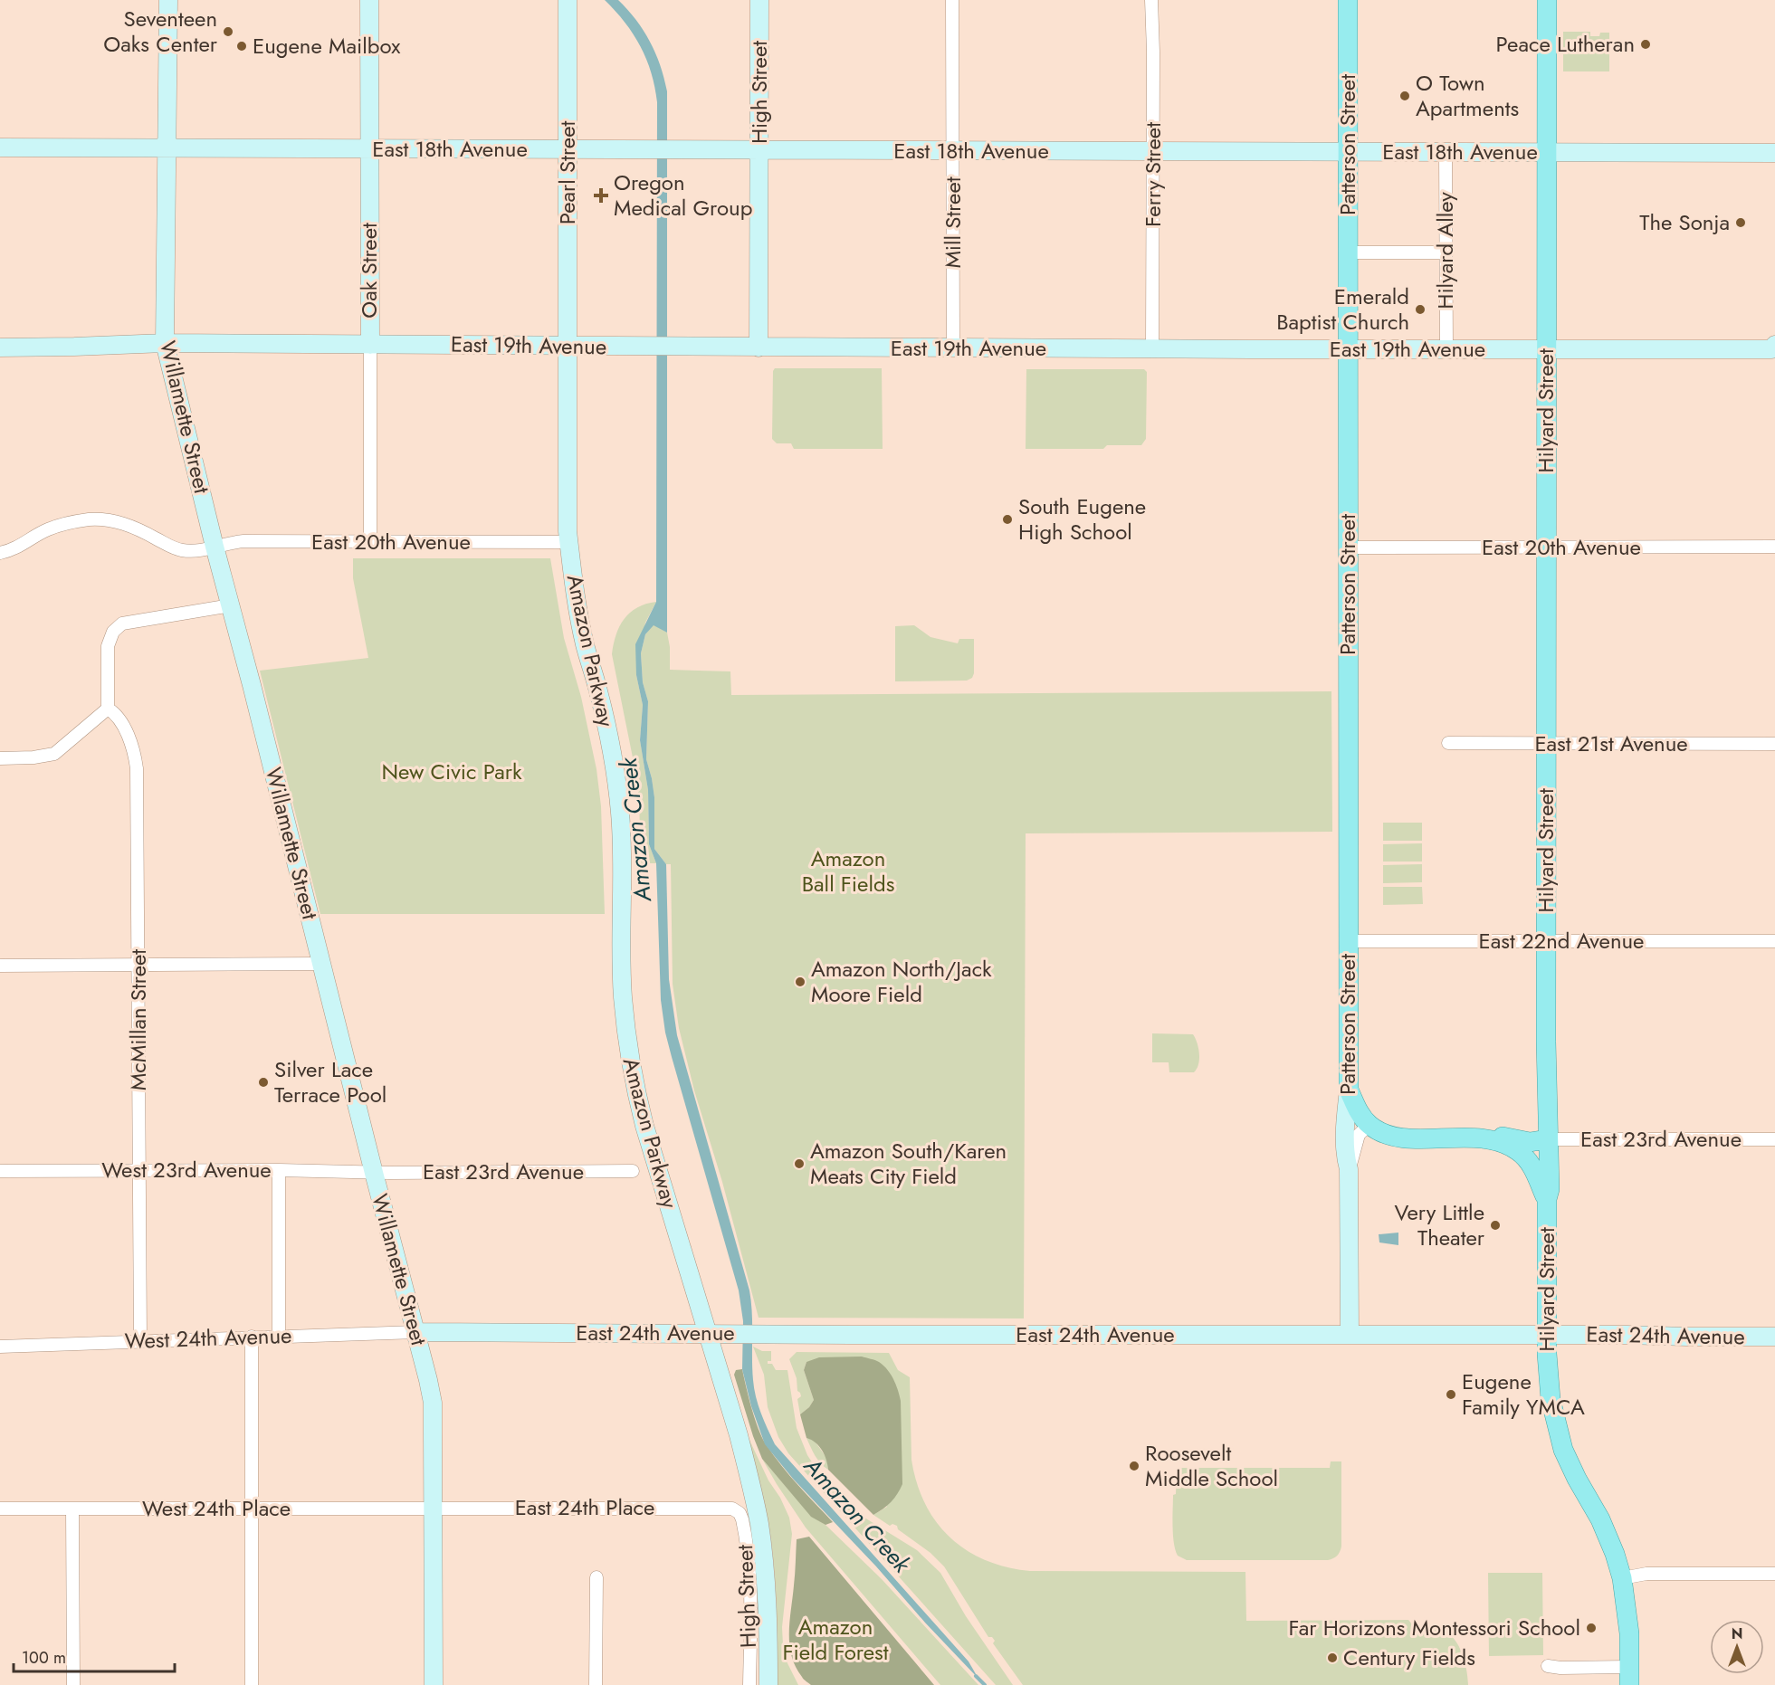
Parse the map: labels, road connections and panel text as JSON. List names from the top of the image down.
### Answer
{
  "streets": {
    "main road": [
      "High Street",
      "Patterson Street",
      "East 18th Avenue",
      "Pearl Street",
      "Oak Street",
      "East 19th Avenue",
      "Hilyard Street",
      "Willamette Street",
      "Amazon Parkway",
      "East 24th Avenue"
    ],
    "street": [
      "Ferry Street",
      "Mill Street",
      "Hilyard Alley",
      "East 20th Avenue",
      "East 21st Avenue",
      "East 22nd Avenue",
      "McMillan Street",
      "East 23rd Avenue",
      "West 23rd Avenue",
      "West 24th Avenue",
      "East 24th Place",
      "West 24th Place"
    ]
  },
  "crossings": [
    ["High Street", "East 18th Avenue"],
    ["High Street", "East 19th Avenue"],
    ["High Street", "East 24th Place"],
    ["Patterson Street", "East 18th Avenue"],
    ["Patterson Street", "East 19th Avenue"],
    ["Patterson Street", "East 20th Avenue"],
    ["Patterson Street", "East 22nd Avenue"],
    ["Patterson Street", "East 24th Avenue"],
    ["East 18th Avenue", "Pearl Street"],
    ["East 18th Avenue", "Ferry Street"],
    ["East 18th Avenue", "Mill Street"],
    ["East 18th Avenue", "Hilyard Alley"],
    ["East 18th Avenue", "Oak Street"],
    ["East 18th Avenue", "Hilyard Street"],
    ["East 18th Avenue", "Willamette Street"],
    ["Pearl Street", "East 19th Avenue"],
    ["Pearl Street", "Amazon Parkway"],
    ["Ferry Street", "East 19th Avenue"],
    ["Mill Street", "East 19th Avenue"],
    ["Hilyard Alley", "East 19th Avenue"],
    ["Oak Street", "East 19th Avenue"],
    ["Oak Street", "East 20th Avenue"],
    ["East 19th Avenue", "Hilyard Street"],
    ["East 19th Avenue", "Willamette Street"],
    ["East 19th Avenue", "Amazon Parkway"],
    ["Hilyard Street", "East 20th Avenue"],
    ["Hilyard Street", "East 21st Avenue"],
    ["Hilyard Street", "East 22nd Avenue"],
    ["Hilyard Street", "East 23rd Avenue"],
    ["Hilyard Street", "East 24th Avenue"],
    ["Willamette Street", "East 20th Avenue"],
    ["Willamette Street", "East 23rd Avenue"],
    ["Willamette Street", "West 23rd Avenue"],
    ["Willamette Street", "East 24th Avenue"],
    ["Willamette Street", "West 24th Avenue"],
    ["Willamette Street", "East 24th Place"],
    ["Willamette Street", "West 24th Place"],
    ["East 20th Avenue", "Amazon Parkway"],
    ["Amazon Parkway", "East 24th Avenue"],
    ["McMillan Street", "West 23rd Avenue"],
    ["McMillan Street", "West 24th Avenue"],
    ["East 23rd Avenue", "West 23rd Avenue"],
    ["East 24th Avenue", "West 24th Avenue"],
    ["East 24th Place", "West 24th Place"]
  ],
  "water": ["Amazon Creek"],
  "parks": ["New Civic Park", "Amazon Ball Fields", "Amazon Field Forest"],
  "places": {
    "other": [
      "Seventeen Oaks Center",
      "Peace Lutheran",
      "Eugene Mailbox",
      "O Town Apartments",
      "The Sonja",
      "Emerald Baptist Church",
      "South Eugene High School",
      "Amazon North/Jack Moore Field",
      "Silver Lace Terrace Pool",
      "Amazon South/Karen Meats City Field",
      "Very Little Theater",
      "Eugene Family YMCA",
      "Roosevelt Middle School",
      "Far Horizons Montessori School",
      "Century Fields"
    ],
    "health": ["Oregon Medical Group"]
  },
  "scale_bar": "100 m",
  "north": "top"
}
